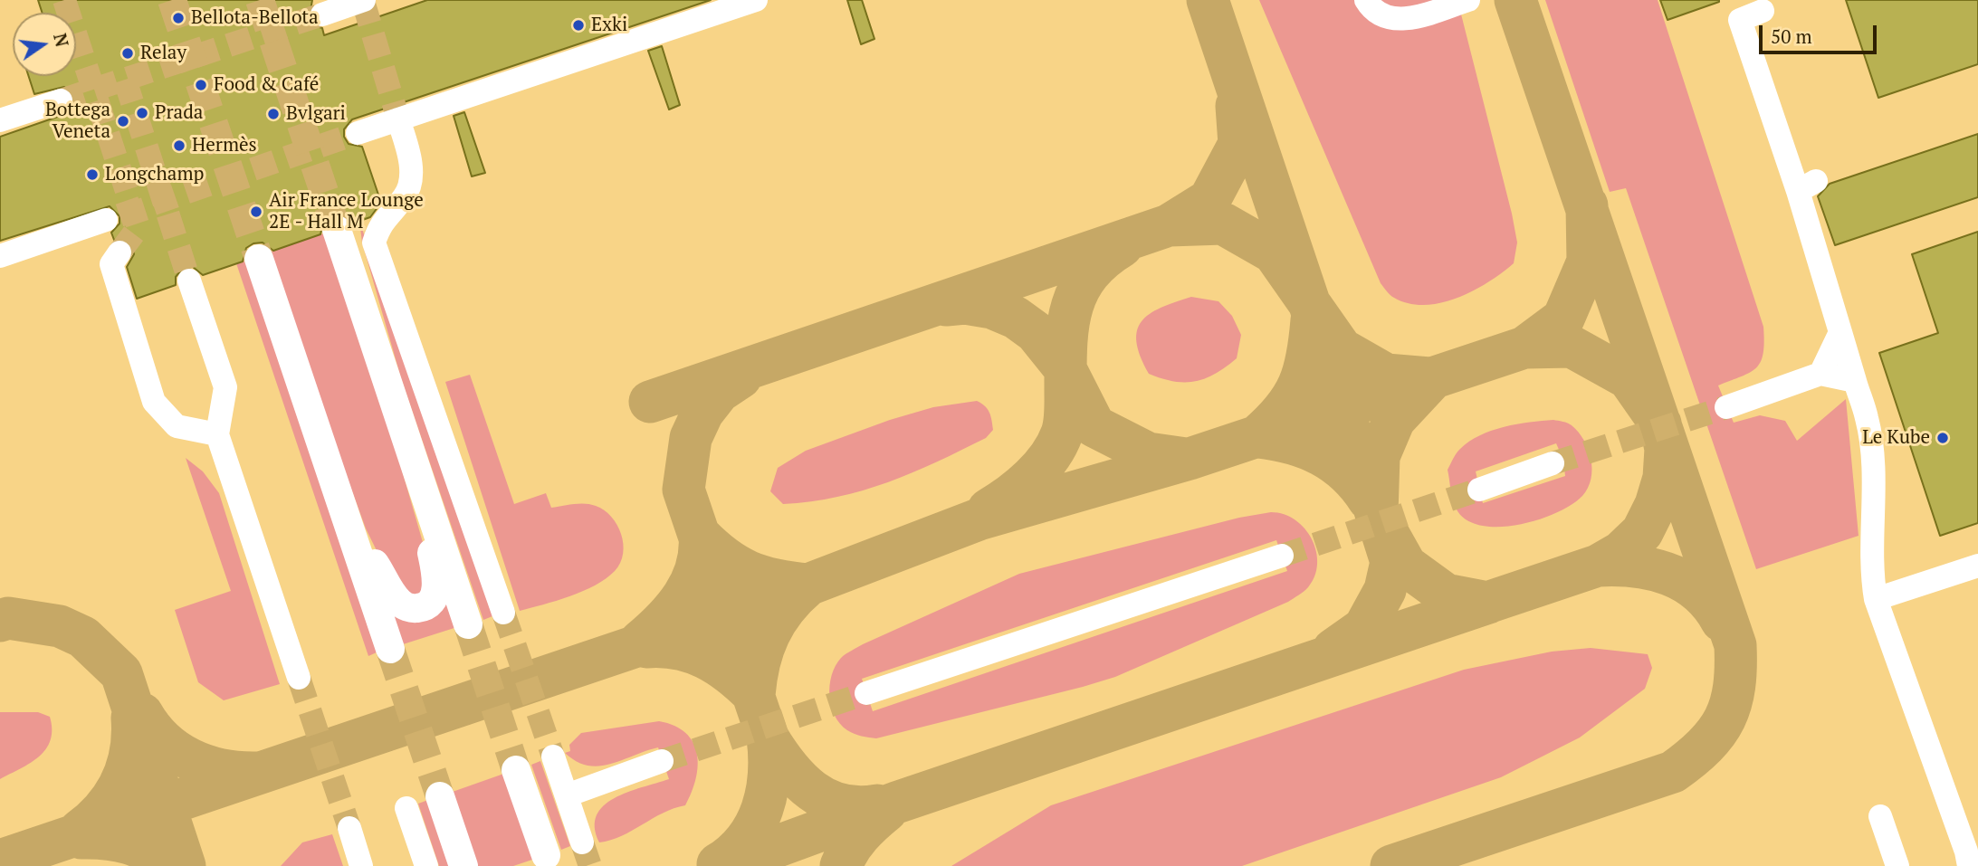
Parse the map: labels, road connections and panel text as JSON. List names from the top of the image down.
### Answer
{
  "places": [
    "Bellota-Bellota",
    "Exki",
    "Relay",
    "Food & Café",
    "Prada",
    "Bvlgari",
    "Bottega Veneta",
    "Hermès",
    "Longchamp",
    "Air France Lounge 2E - Hall M",
    "Le Kube"
  ],
  "scale_bar": "50 m",
  "north": "right"
}
